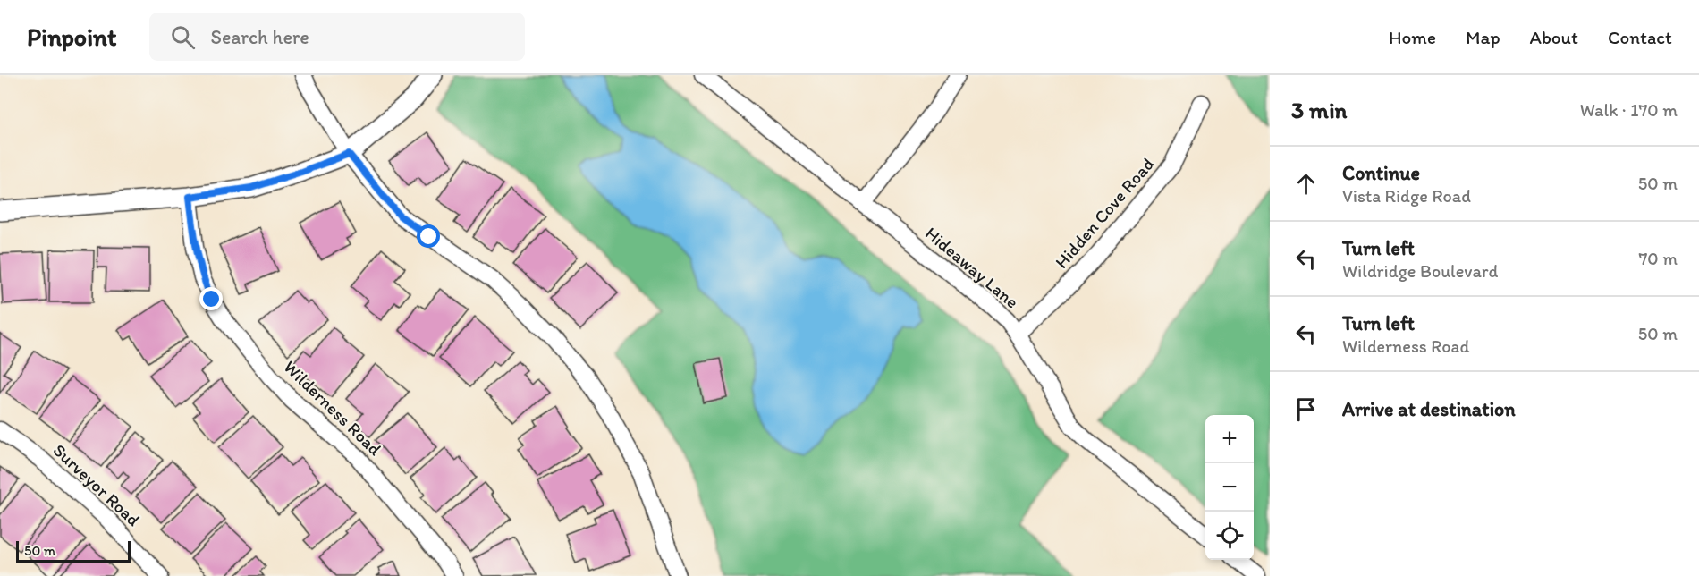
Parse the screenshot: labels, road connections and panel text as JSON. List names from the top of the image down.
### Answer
{
  "streets": {
    "street": [
      "Hidden Cove Road",
      "Hideaway Lane",
      "Wilderness Road",
      "Surveyor Road"
    ]
  },
  "crossings": [
    ["Hidden Cove Road", "Hideaway Lane"]
  ],
  "scale_bar": "50 m",
  "page": {
    "header": "Pinpoint",
    "search": "Search here",
    "nav": [
      "Home",
      "Map",
      "About",
      "Contact"
    ],
    "heading": ["3 min", "Walk · 170 m"],
    "list": [
      ["Continue", "Vista Ridge Road", "50 m"],
      ["Turn left", "Wildridge Boulevard", "70 m"],
      ["Turn left", "Wilderness Road", "50 m"],
      "Arrive at destination"
    ],
    "map_buttons": ["+", "−"],
    "scale": "50 m"
  }
}
